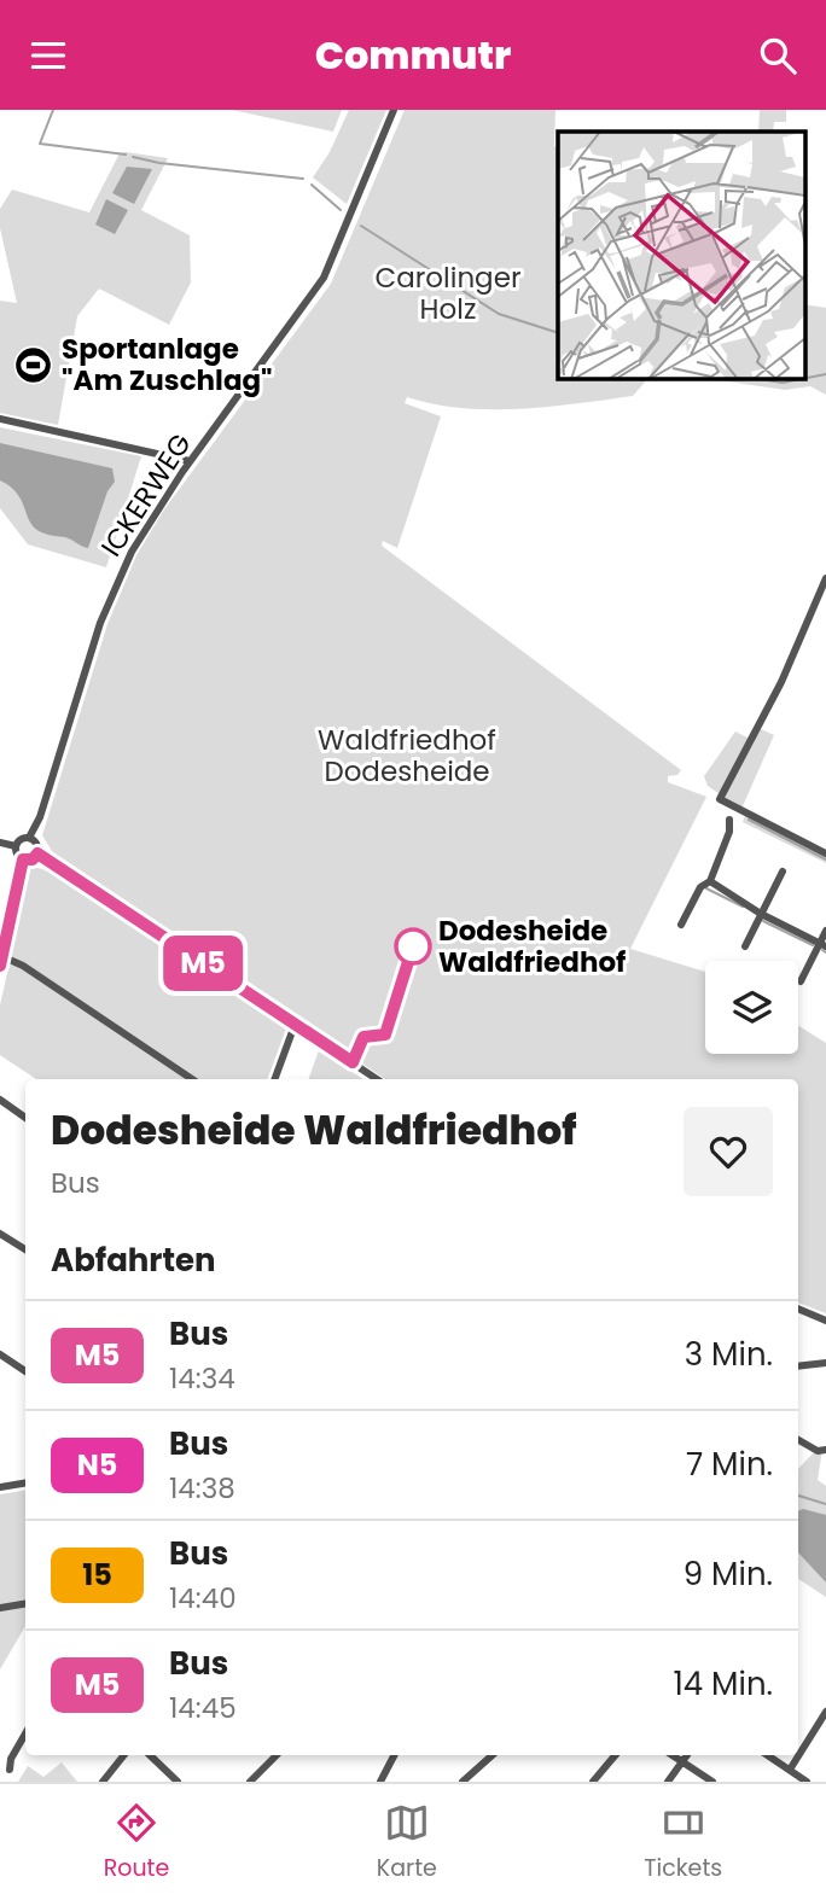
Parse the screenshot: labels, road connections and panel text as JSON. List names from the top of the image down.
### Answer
{
  "streets": {
    "street": ["ICKERWEG"]
  },
  "parks": ["Carolinger Holz", "Waldfriedhof Dodesheide"],
  "places": {
    "sports": ["Sportanlage \"Am Zuschlag\""],
    "other": ["Dodesheide Waldfriedhof"]
  },
  "lines": ["bus line M5"],
  "page": {
    "header": "Commutr",
    "on_map": "M5",
    "heading": [
      ["Dodesheide Waldfriedhof", "Bus"],
      "Abfahrten"
    ],
    "list": [
      {
        "mark": "M5",
        "name": "Bus",
        "note": "14:34",
        "value": "3 Min."
      },
      {
        "mark": "N5",
        "name": "Bus",
        "note": "14:38",
        "value": "7 Min."
      },
      {
        "mark": "15",
        "name": "Bus",
        "note": "14:40",
        "value": "9 Min."
      },
      {
        "mark": "M5",
        "name": "Bus",
        "note": "14:45",
        "value": "14 Min."
      }
    ],
    "tabs": ["Route", "Karte", "Tickets"]
  }
}
